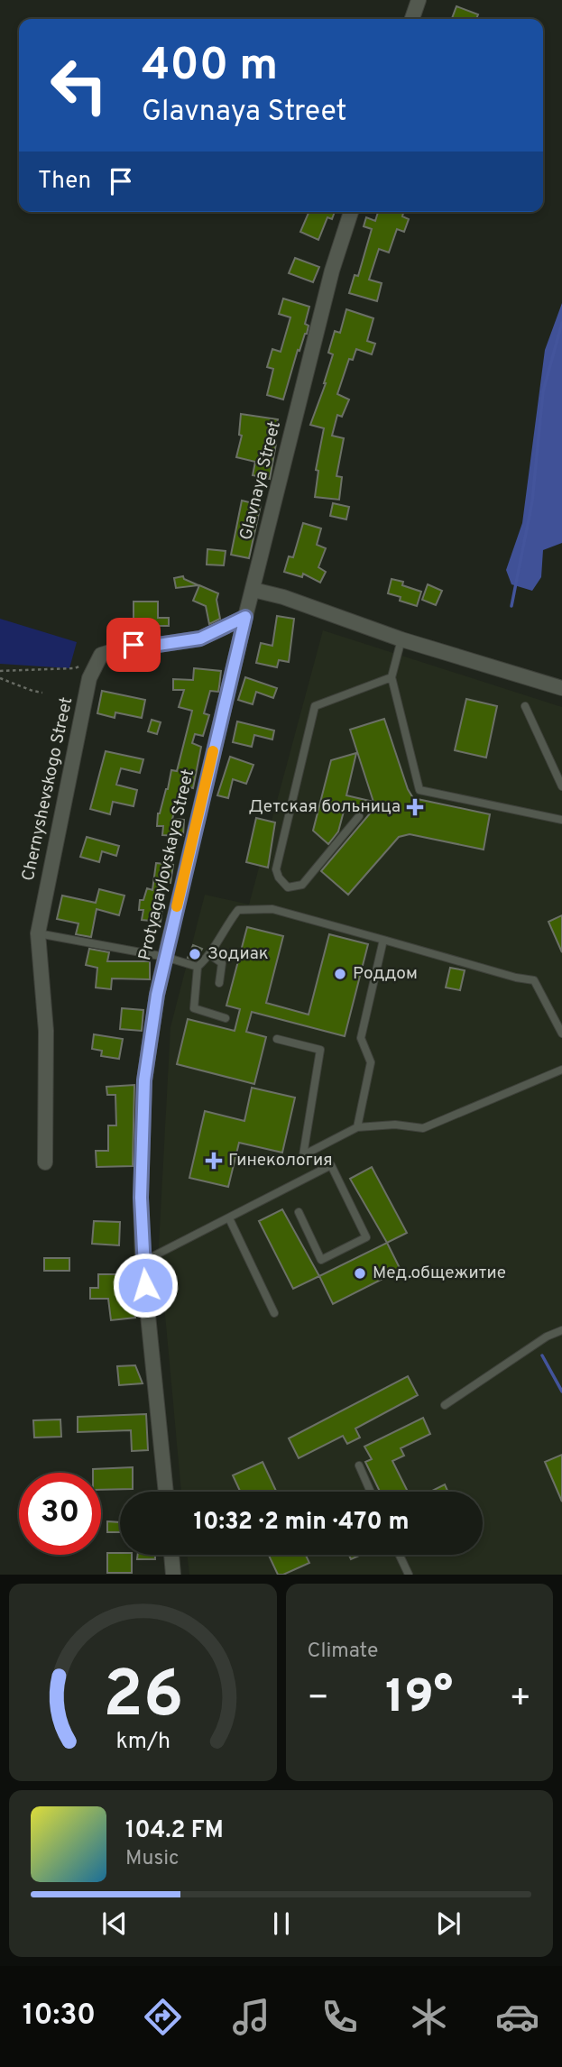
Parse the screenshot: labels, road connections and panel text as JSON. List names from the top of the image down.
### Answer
{
  "streets": {
    "street": ["Glavnaya Street", "Chernyshevskogo Street", "Protyagaylovskaya Street"]
  },
  "crossings": [
    ["Glavnaya Street", "Chernyshevskogo Street"],
    ["Glavnaya Street", "Protyagaylovskaya Street"],
    ["Chernyshevskogo Street", "Protyagaylovskaya Street"]
  ],
  "places": {
    "health": ["Детская больница", "Гинекология"],
    "other": ["Зодиак", "Роддом", "Мед.общежитие"]
  },
  "page": {
    "turn": ["400 m", "Glavnaya Street"],
    "then": "Then",
    "limit": "30",
    "trip": "10:32 · 2 min · 470 m",
    "tile": "Climate",
    "heat": ["−", "19°", "+"],
    "song": ["104.2 FM", "Music"],
    "tabs": "10:30",
    "gauge": ["26", "km/h"]
  }
}
